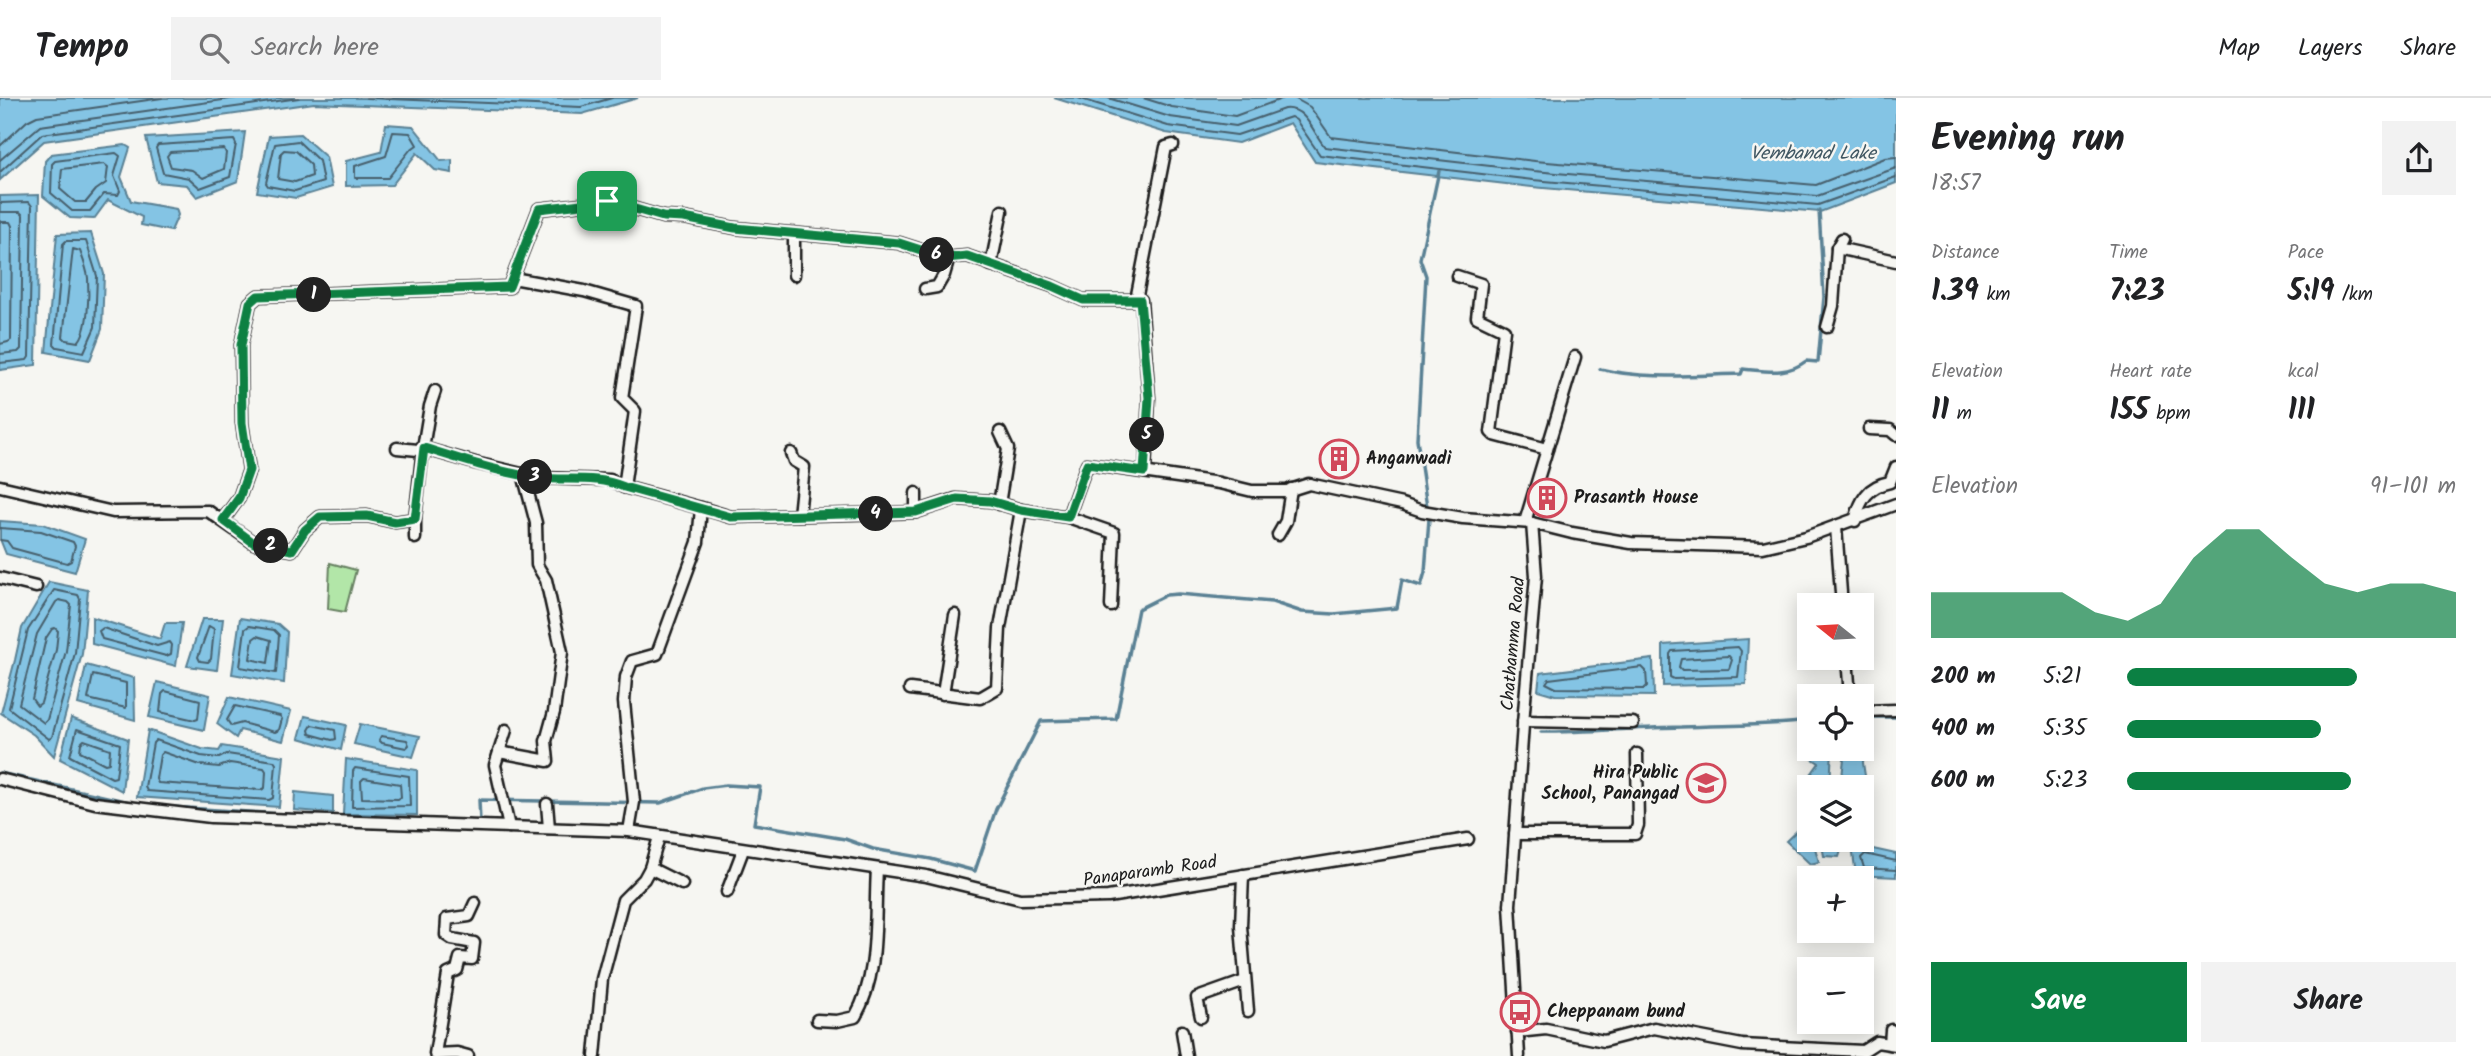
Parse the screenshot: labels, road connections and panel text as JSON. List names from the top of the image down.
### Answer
{
  "streets": {
    "street": ["Chathamma Road", "Panaparamb Road"]
  },
  "water": ["Vembanad Lake"],
  "places": {
    "building": ["Anganwadi", "Prasanth House"],
    "school or university": ["Hira Public School, Panangad"],
    "bus stop": ["Cheppanam bund"]
  },
  "north": "left",
  "page": {
    "header": "Tempo",
    "search": "Search here",
    "nav": ["Map", "Layers", "Share"],
    "heading": ["Evening run", "18:57"],
    "stats": [
      ["Distance", "1.39 km"],
      ["Time", "7:23"],
      ["Pace", "5:19 /km"],
      ["Elevation", "11 m"],
      ["Heart rate", "155 bpm"],
      ["kcal", "111"]
    ],
    "pins": [
      "6",
      "1",
      "5",
      "3",
      "4",
      "2"
    ],
    "chart": ["Elevation", "91–101 m"],
    "map_buttons": ["+", "−"],
    "list": [
      {
        "name": "200 m",
        "note": "5:21"
      },
      {
        "name": "400 m",
        "note": "5:35"
      },
      {
        "name": "600 m",
        "note": "5:23"
      }
    ],
    "buttons": ["Save", "Share"]
  }
}
